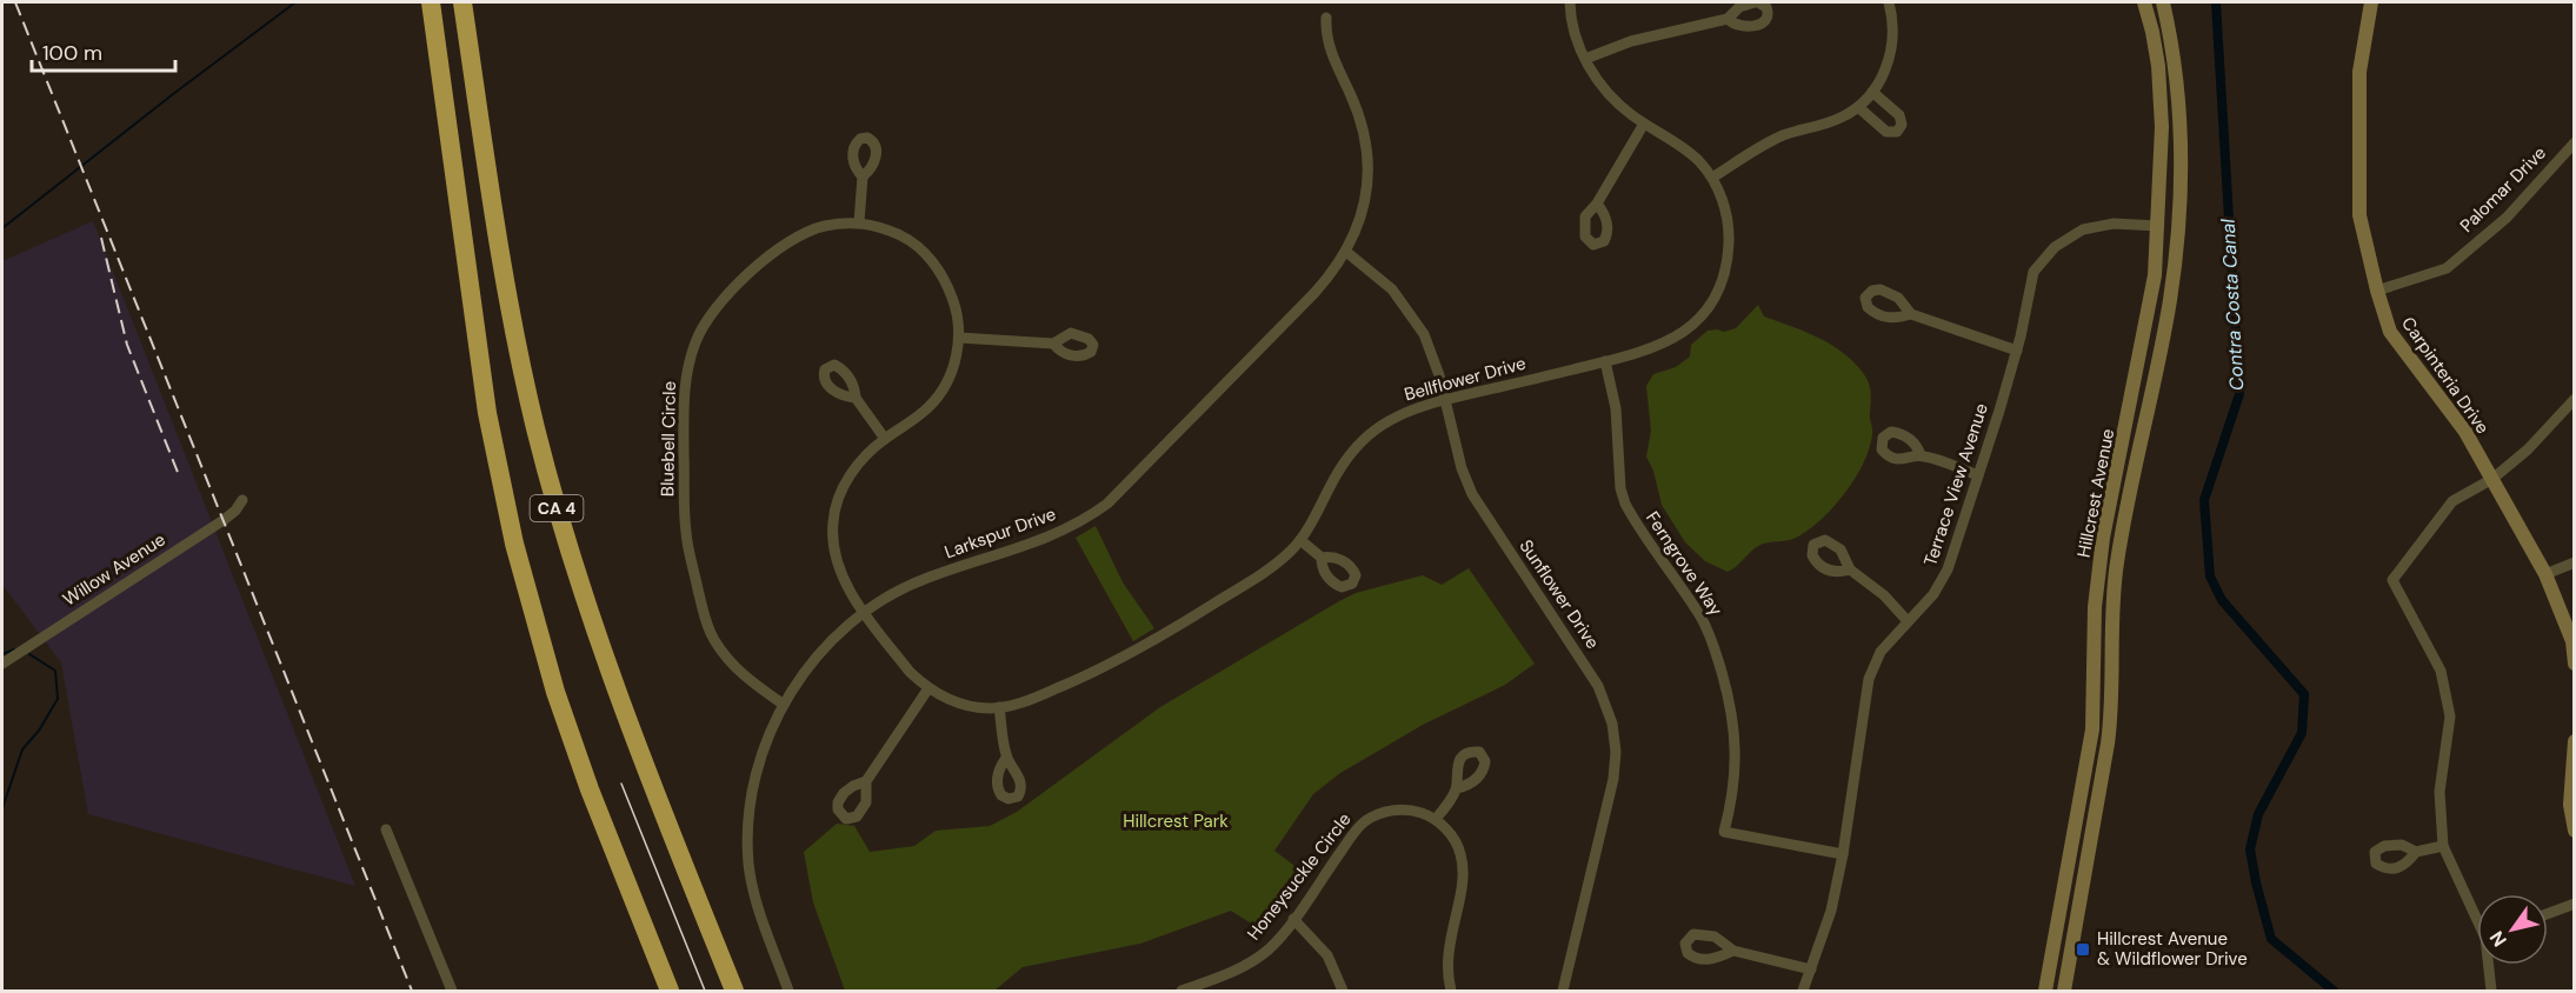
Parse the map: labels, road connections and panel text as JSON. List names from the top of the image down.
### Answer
{
  "streets": {
    "highway": ["CA 4"],
    "main road": ["Carpinteria Drive", "Hillcrest Avenue"],
    "street": [
      "Palomar Drive",
      "Bellflower Drive",
      "Bluebell Circle",
      "Terrace View Avenue",
      "Larkspur Drive",
      "Ferngrove Way",
      "Willow Avenue",
      "Sunflower Drive",
      "Honeysuckle Circle"
    ]
  },
  "crossings": [
    ["Palomar Drive", "Carpinteria Drive"],
    ["Bellflower Drive", "Bluebell Circle"],
    ["Bellflower Drive", "Larkspur Drive"],
    ["Bellflower Drive", "Ferngrove Way"],
    ["Bellflower Drive", "Sunflower Drive"],
    ["Bluebell Circle", "Larkspur Drive"],
    ["Terrace View Avenue", "Hillcrest Avenue"],
    ["Terrace View Avenue", "Ferngrove Way"],
    ["Larkspur Drive", "Sunflower Drive"]
  ],
  "water": ["Contra Costa Canal"],
  "parks": ["Hillcrest Park"],
  "places": {
    "transit": ["Hillcrest Avenue & Wildflower Drive"]
  },
  "scale_bar": "100 m",
  "north": "bottom left"
}
